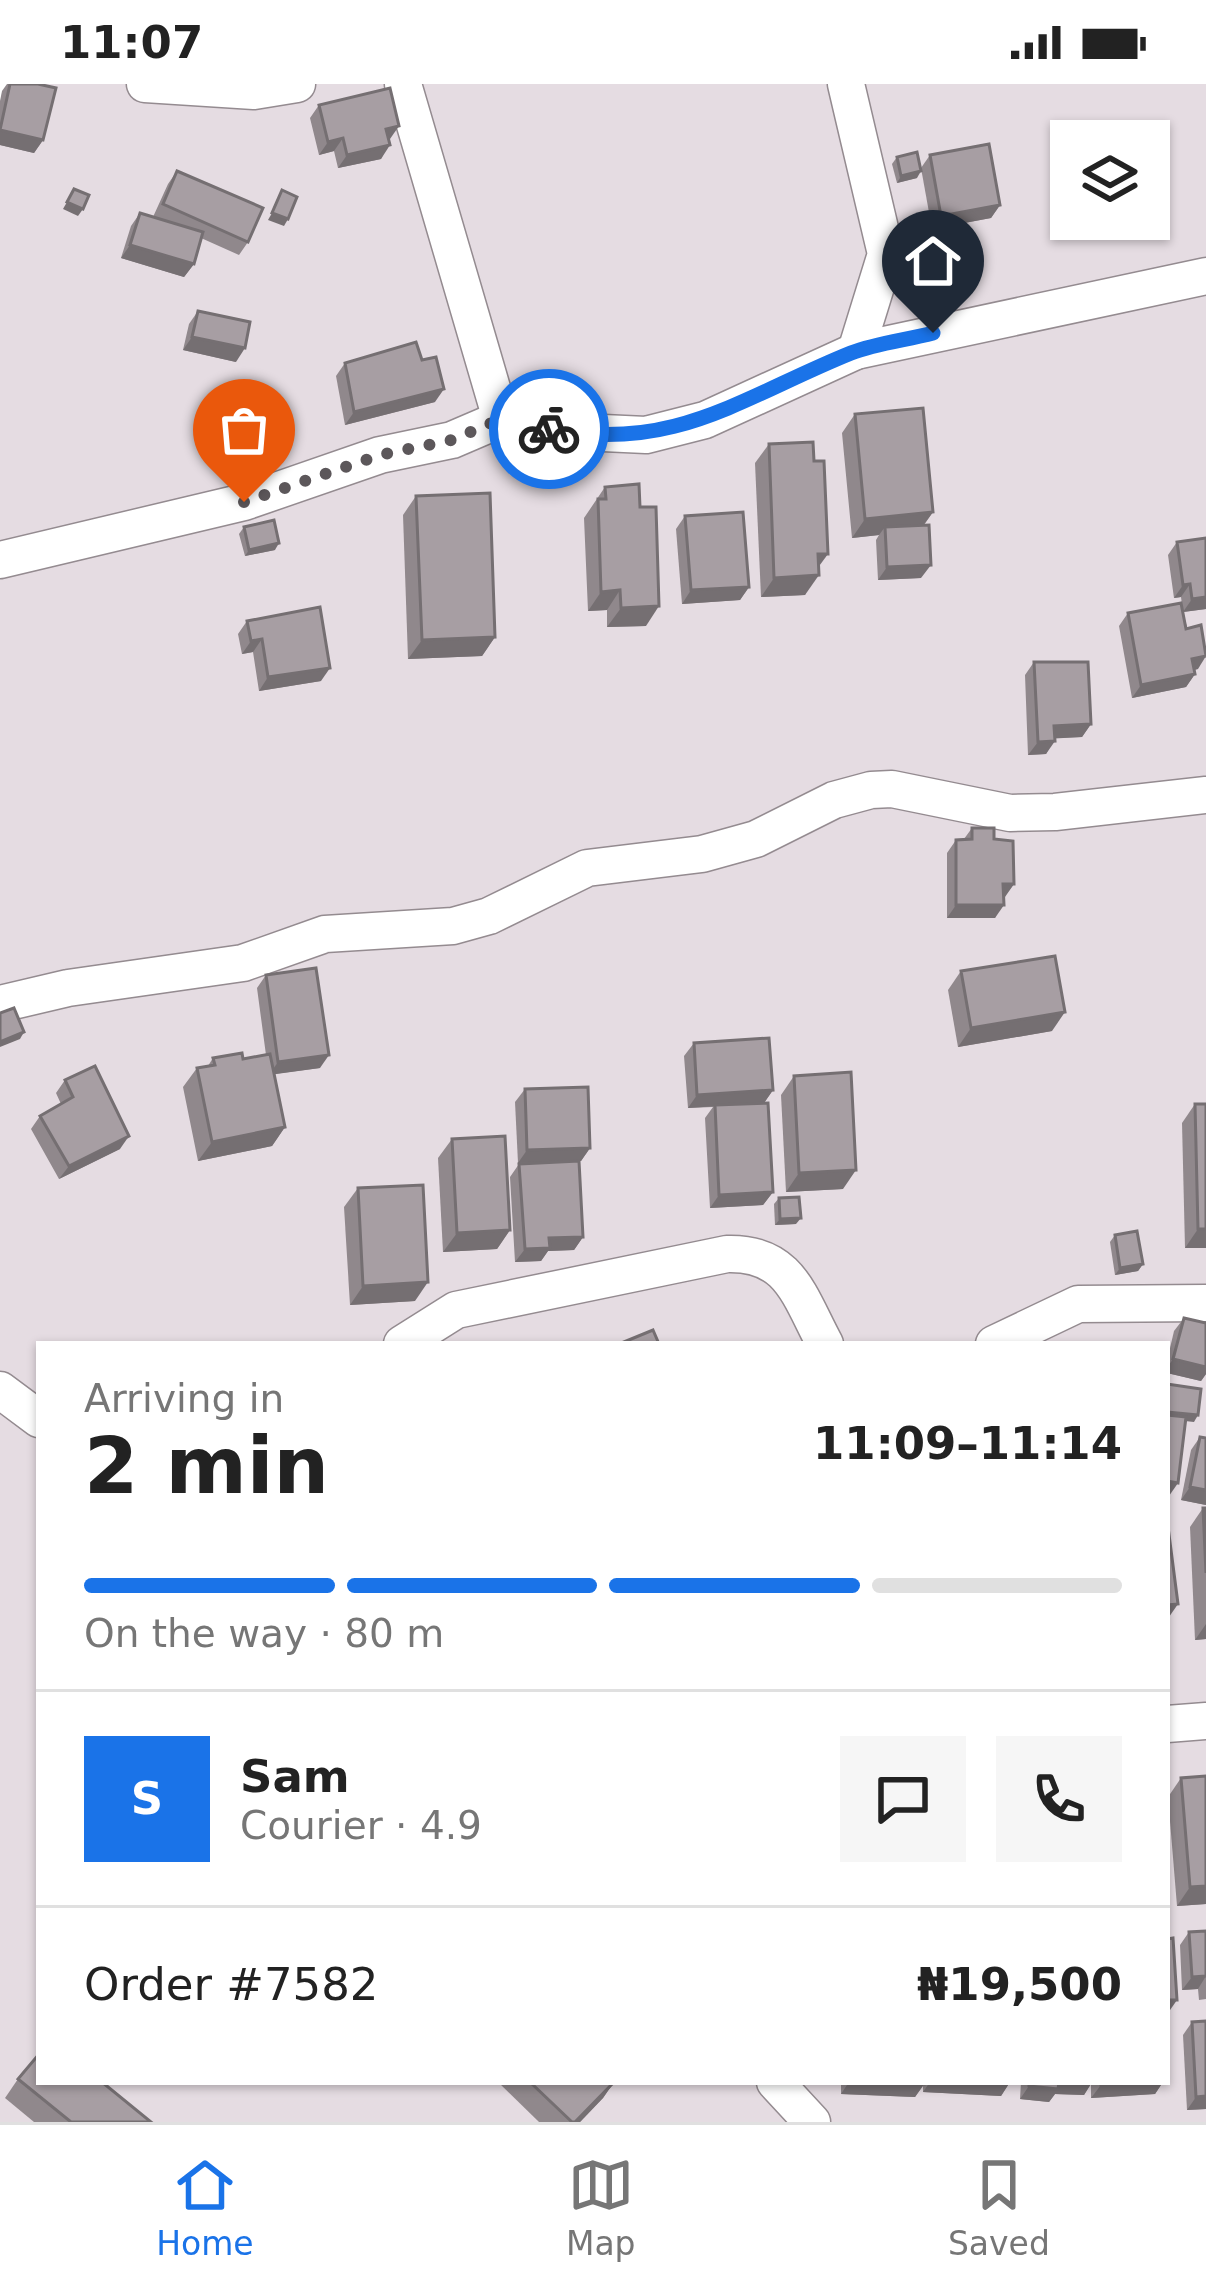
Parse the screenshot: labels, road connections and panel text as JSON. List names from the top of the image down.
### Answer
{
  "page": {
    "status": "11:07",
    "heading": ["2 min", "Arriving in", "11:09–11:14"],
    "panel": [
      "Sam",
      "Courier · 4.9",
      "Order #7582",
      "₦19,500"
    ],
    "bar": "On the way · 80 m",
    "round": "S",
    "tabs": ["Home", "Map", "Saved"]
  }
}
